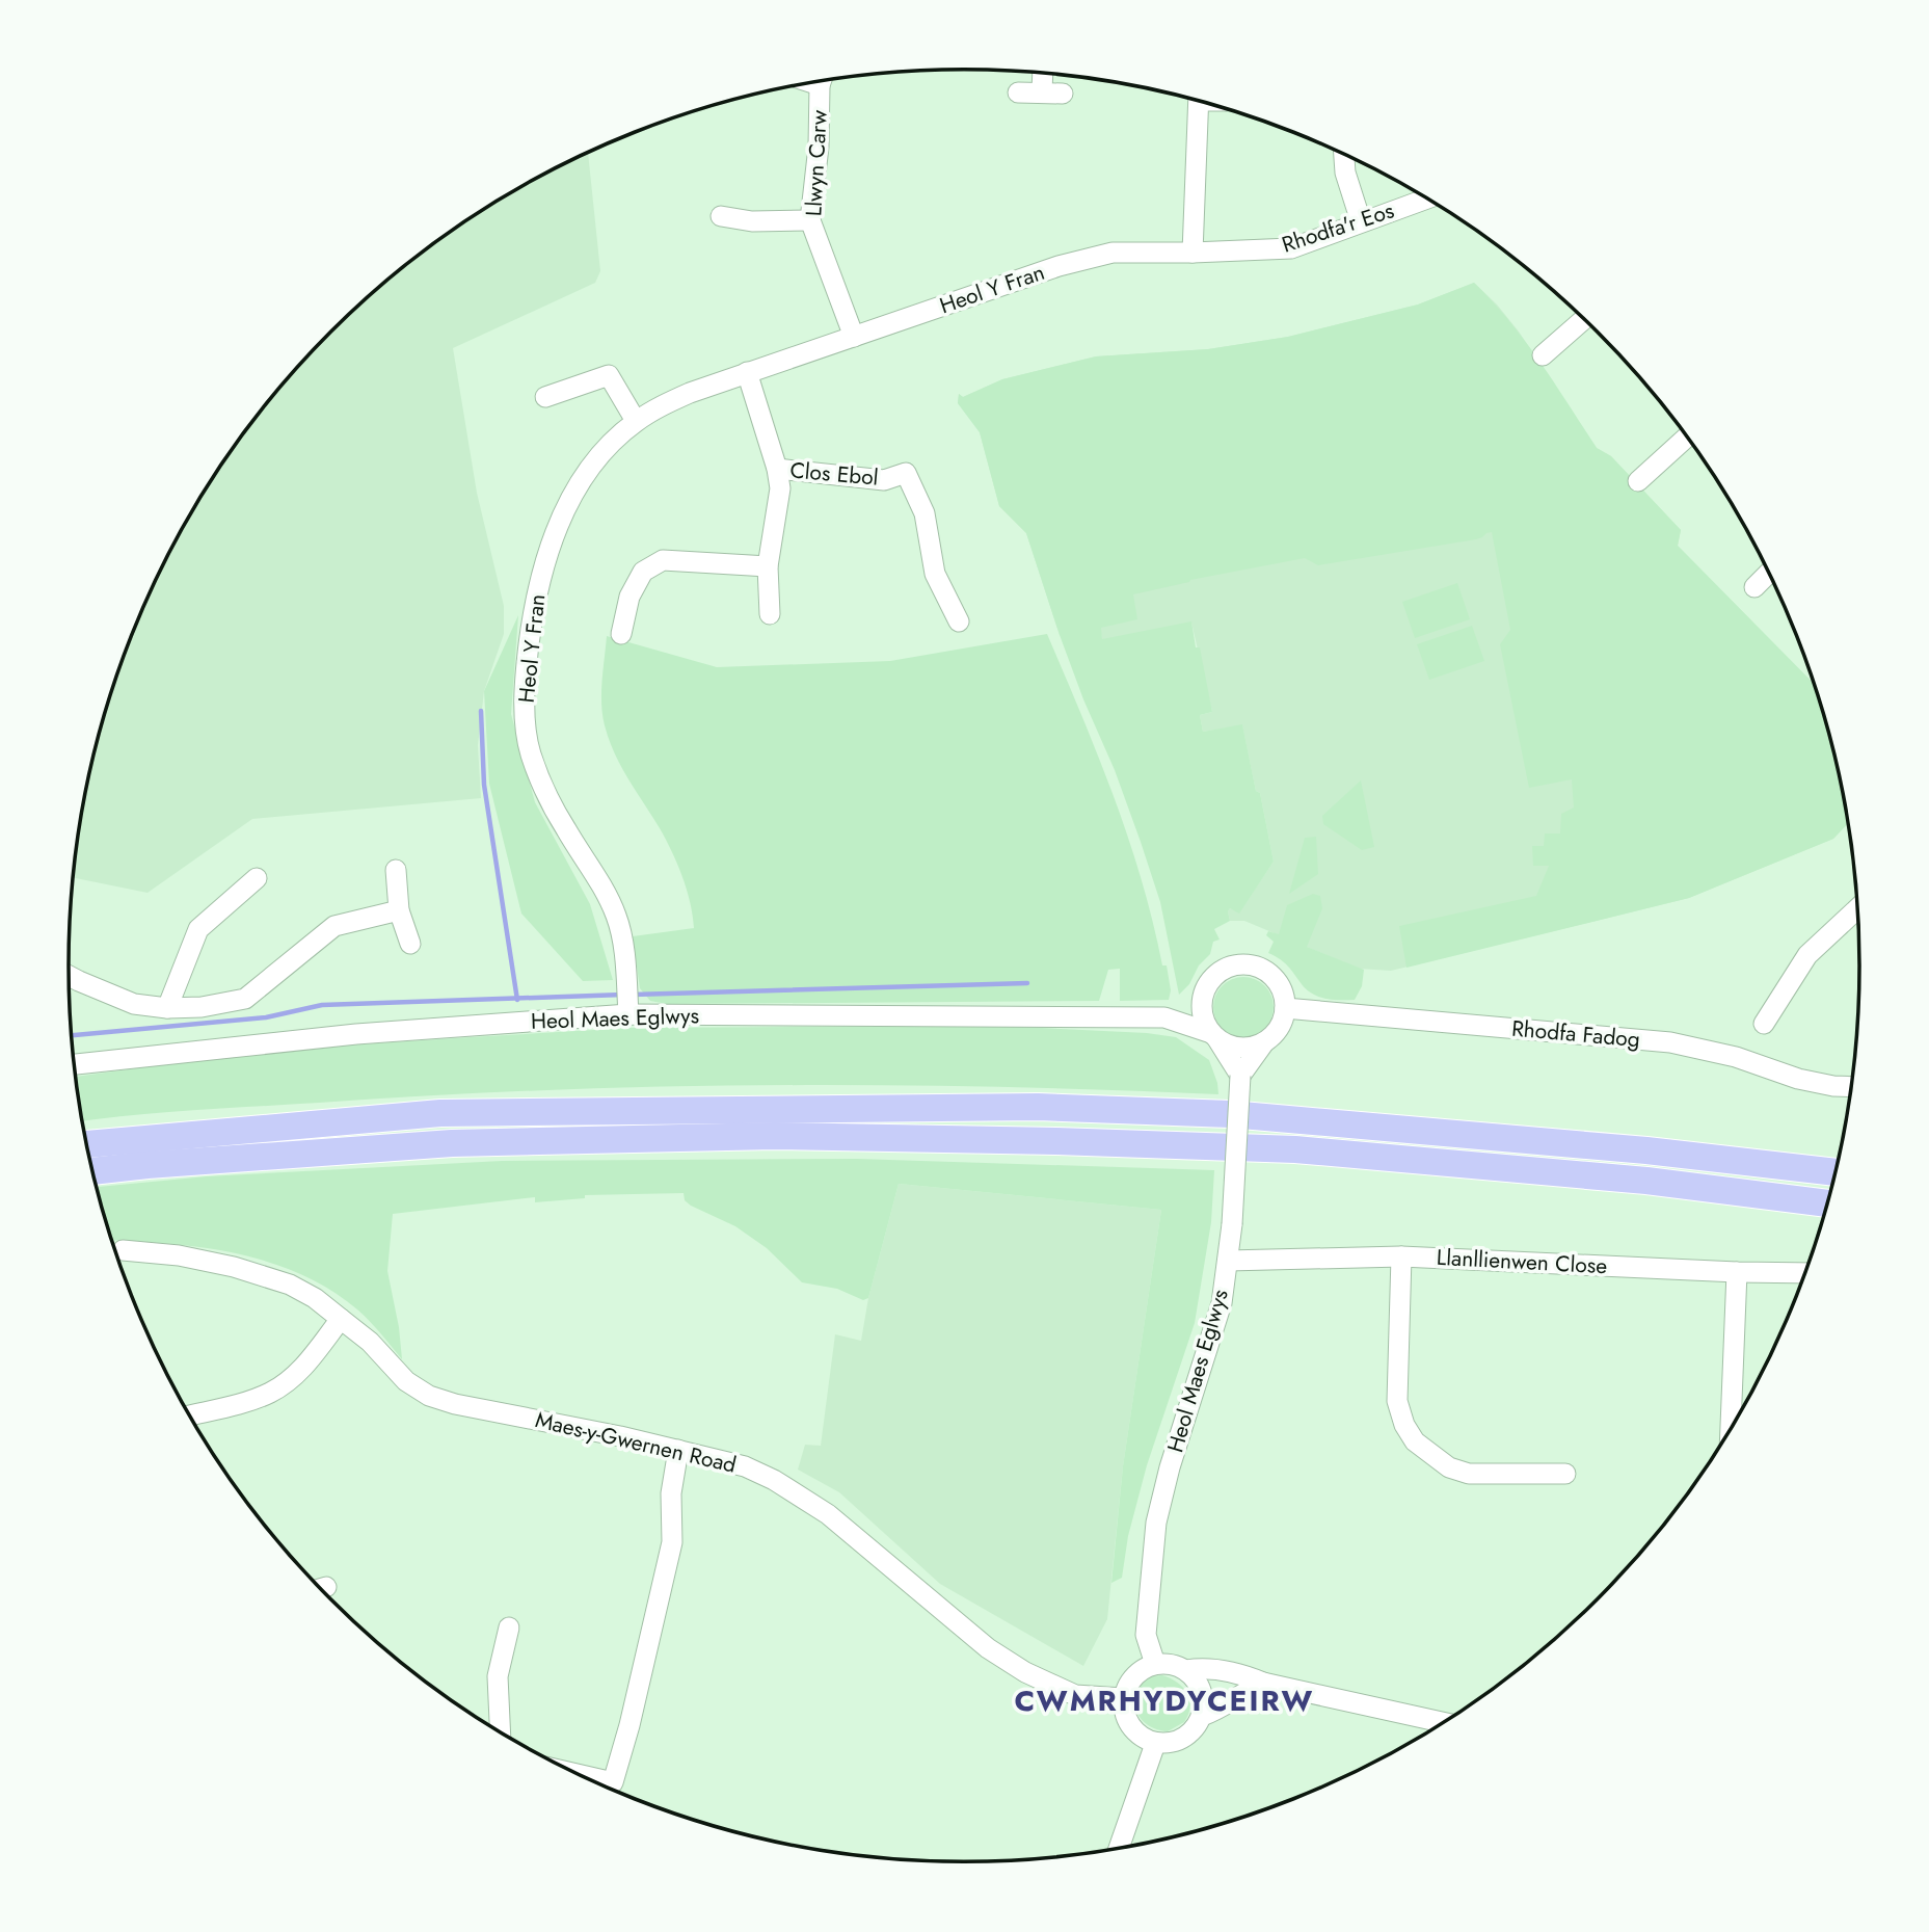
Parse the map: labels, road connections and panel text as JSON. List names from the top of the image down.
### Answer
{
  "streets": {
    "street": [
      "Llwyn Carw",
      "Rhodfa'r Eos",
      "Heol Y Fran",
      "Clos Ebol",
      "Heol Maes Eglwys",
      "Rhodfa Fadog",
      "Llanllienwen Close",
      "Maes-y-Gwernen Road"
    ]
  },
  "crossings": [
    ["Llwyn Carw", "Heol Y Fran"],
    ["Rhodfa'r Eos", "Heol Y Fran"],
    ["Heol Y Fran", "Heol Maes Eglwys"],
    ["Heol Maes Eglwys", "Rhodfa Fadog"],
    ["Heol Maes Eglwys", "Llanllienwen Close"],
    ["Heol Maes Eglwys", "Maes-y-Gwernen Road"]
  ],
  "districts": ["CWMRHYDYCEIRW"]
}
